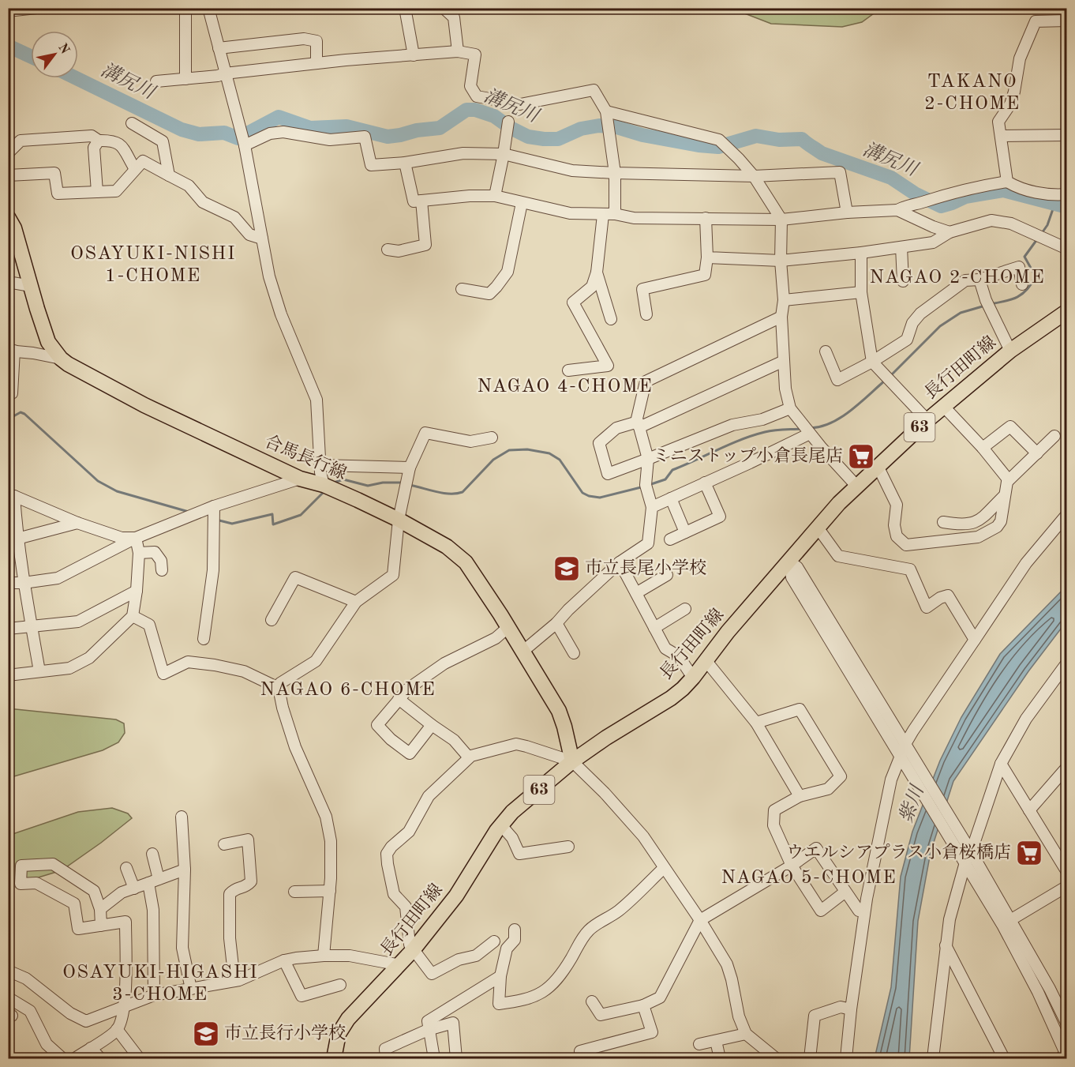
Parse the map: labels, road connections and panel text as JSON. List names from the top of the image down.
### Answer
{
  "streets": {
    "main road": ["長行田町線", "63", "合馬長行線"]
  },
  "crossings": [
    ["長行田町線", "合馬長行線"]
  ],
  "districts": [
    "TAKANO 2-CHOME",
    "OSAYUKI-NISHI 1-CHOME",
    "NAGAO 2-CHOME",
    "NAGAO 4-CHOME",
    "NAGAO 6-CHOME",
    "NAGAO 5-CHOME",
    "OSAYUKI-HIGASHI 3-CHOME"
  ],
  "water": ["溝尻川", "紫川"],
  "places": {
    "supermarket": ["ミニストップ小倉長尾店", "ウエルシアプラス小倉桜橋店"],
    "school or university": ["市立長尾小学校", "市立長行小学校"]
  },
  "north": "top right"
}
